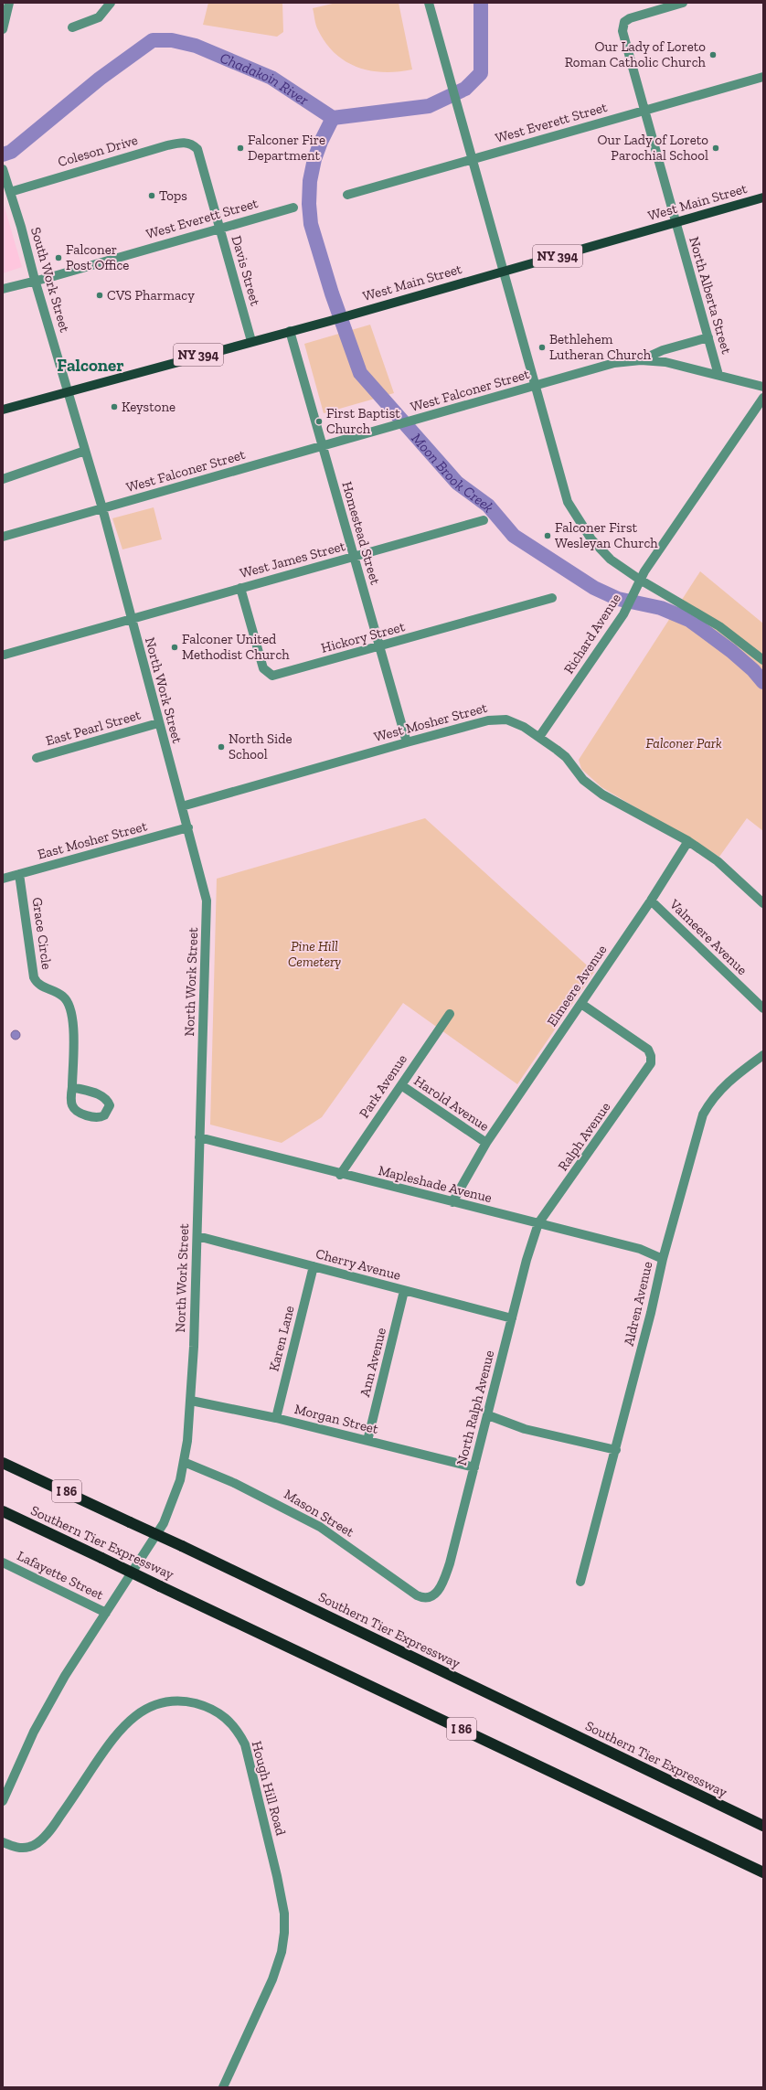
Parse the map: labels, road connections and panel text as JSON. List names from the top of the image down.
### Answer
{
  "streets": {
    "highway": ["I 86", "Southern Tier Expressway"],
    "main road": ["West Main Street", "NY 394"],
    "street": [
      "West Everett Street",
      "Coleson Drive",
      "Davis Street",
      "South Work Street",
      "North Alberta Street",
      "West Falconer Street",
      "Homestead Street",
      "West James Street",
      "Richard Avenue",
      "Hickory Street",
      "North Work Street",
      "West Mosher Street",
      "East Pearl Street",
      "East Mosher Street",
      "Grace Circle",
      "Valmeere Avenue",
      "Elmeere Avenue",
      "Park Avenue",
      "Harold Avenue",
      "Ralph Avenue",
      "Mapleshade Avenue",
      "Cherry Avenue",
      "Aldren Avenue",
      "Karen Lane",
      "Ann Avenue",
      "North Ralph Avenue",
      "Morgan Street",
      "Mason Street",
      "Lafayette Street",
      "Hough Hill Road"
    ]
  },
  "crossings": [
    ["West Everett Street", "Davis Street"],
    ["West Everett Street", "South Work Street"],
    ["West Everett Street", "North Alberta Street"],
    ["Coleson Drive", "Davis Street"],
    ["Coleson Drive", "South Work Street"],
    ["West Main Street", "NY 394"],
    ["West Main Street", "Davis Street"],
    ["West Main Street", "South Work Street"],
    ["West Main Street", "North Alberta Street"],
    ["West Main Street", "Homestead Street"],
    ["West Main Street", "North Work Street"],
    ["NY 394", "South Work Street"],
    ["NY 394", "North Work Street"],
    ["South Work Street", "North Work Street"],
    ["North Alberta Street", "West Falconer Street"],
    ["West Falconer Street", "Homestead Street"],
    ["West Falconer Street", "North Work Street"],
    ["Homestead Street", "West James Street"],
    ["Homestead Street", "Hickory Street"],
    ["Homestead Street", "West Mosher Street"],
    ["West James Street", "Hickory Street"],
    ["West James Street", "North Work Street"],
    ["Richard Avenue", "West Mosher Street"],
    ["North Work Street", "West Mosher Street"],
    ["North Work Street", "East Pearl Street"],
    ["North Work Street", "East Mosher Street"],
    ["North Work Street", "Mapleshade Avenue"],
    ["North Work Street", "Cherry Avenue"],
    ["North Work Street", "Morgan Street"],
    ["North Work Street", "Mason Street"],
    ["North Work Street", "Lafayette Street"],
    ["West Mosher Street", "Elmeere Avenue"],
    ["East Mosher Street", "Grace Circle"],
    ["Valmeere Avenue", "Elmeere Avenue"],
    ["Elmeere Avenue", "Harold Avenue"],
    ["Elmeere Avenue", "Ralph Avenue"],
    ["Park Avenue", "Harold Avenue"],
    ["Park Avenue", "Mapleshade Avenue"],
    ["Harold Avenue", "Mapleshade Avenue"],
    ["Ralph Avenue", "Mapleshade Avenue"],
    ["Ralph Avenue", "North Ralph Avenue"],
    ["Mapleshade Avenue", "Aldren Avenue"],
    ["Mapleshade Avenue", "North Ralph Avenue"],
    ["Cherry Avenue", "Karen Lane"],
    ["Cherry Avenue", "Ann Avenue"],
    ["Cherry Avenue", "North Ralph Avenue"],
    ["Karen Lane", "Morgan Street"],
    ["Ann Avenue", "Morgan Street"],
    ["North Ralph Avenue", "Morgan Street"],
    ["North Ralph Avenue", "Mason Street"]
  ],
  "districts": ["Falconer"],
  "water": ["Chadakoin River", "Moon Brook Creek"],
  "parks": ["Falconer Park", "Pine Hill Cemetery"],
  "places": [
    "Our Lady of Loreto Roman Catholic Church",
    "Falconer Fire Department",
    "Our Lady of Loreto Parochial School",
    "Tops",
    "Falconer Post Office",
    "CVS Pharmacy",
    "Bethlehem Lutheran Church",
    "Keystone",
    "First Baptist Church",
    "Falconer First Wesleyan Church",
    "Falconer United Methodist Church",
    "North Side School"
  ]
}
